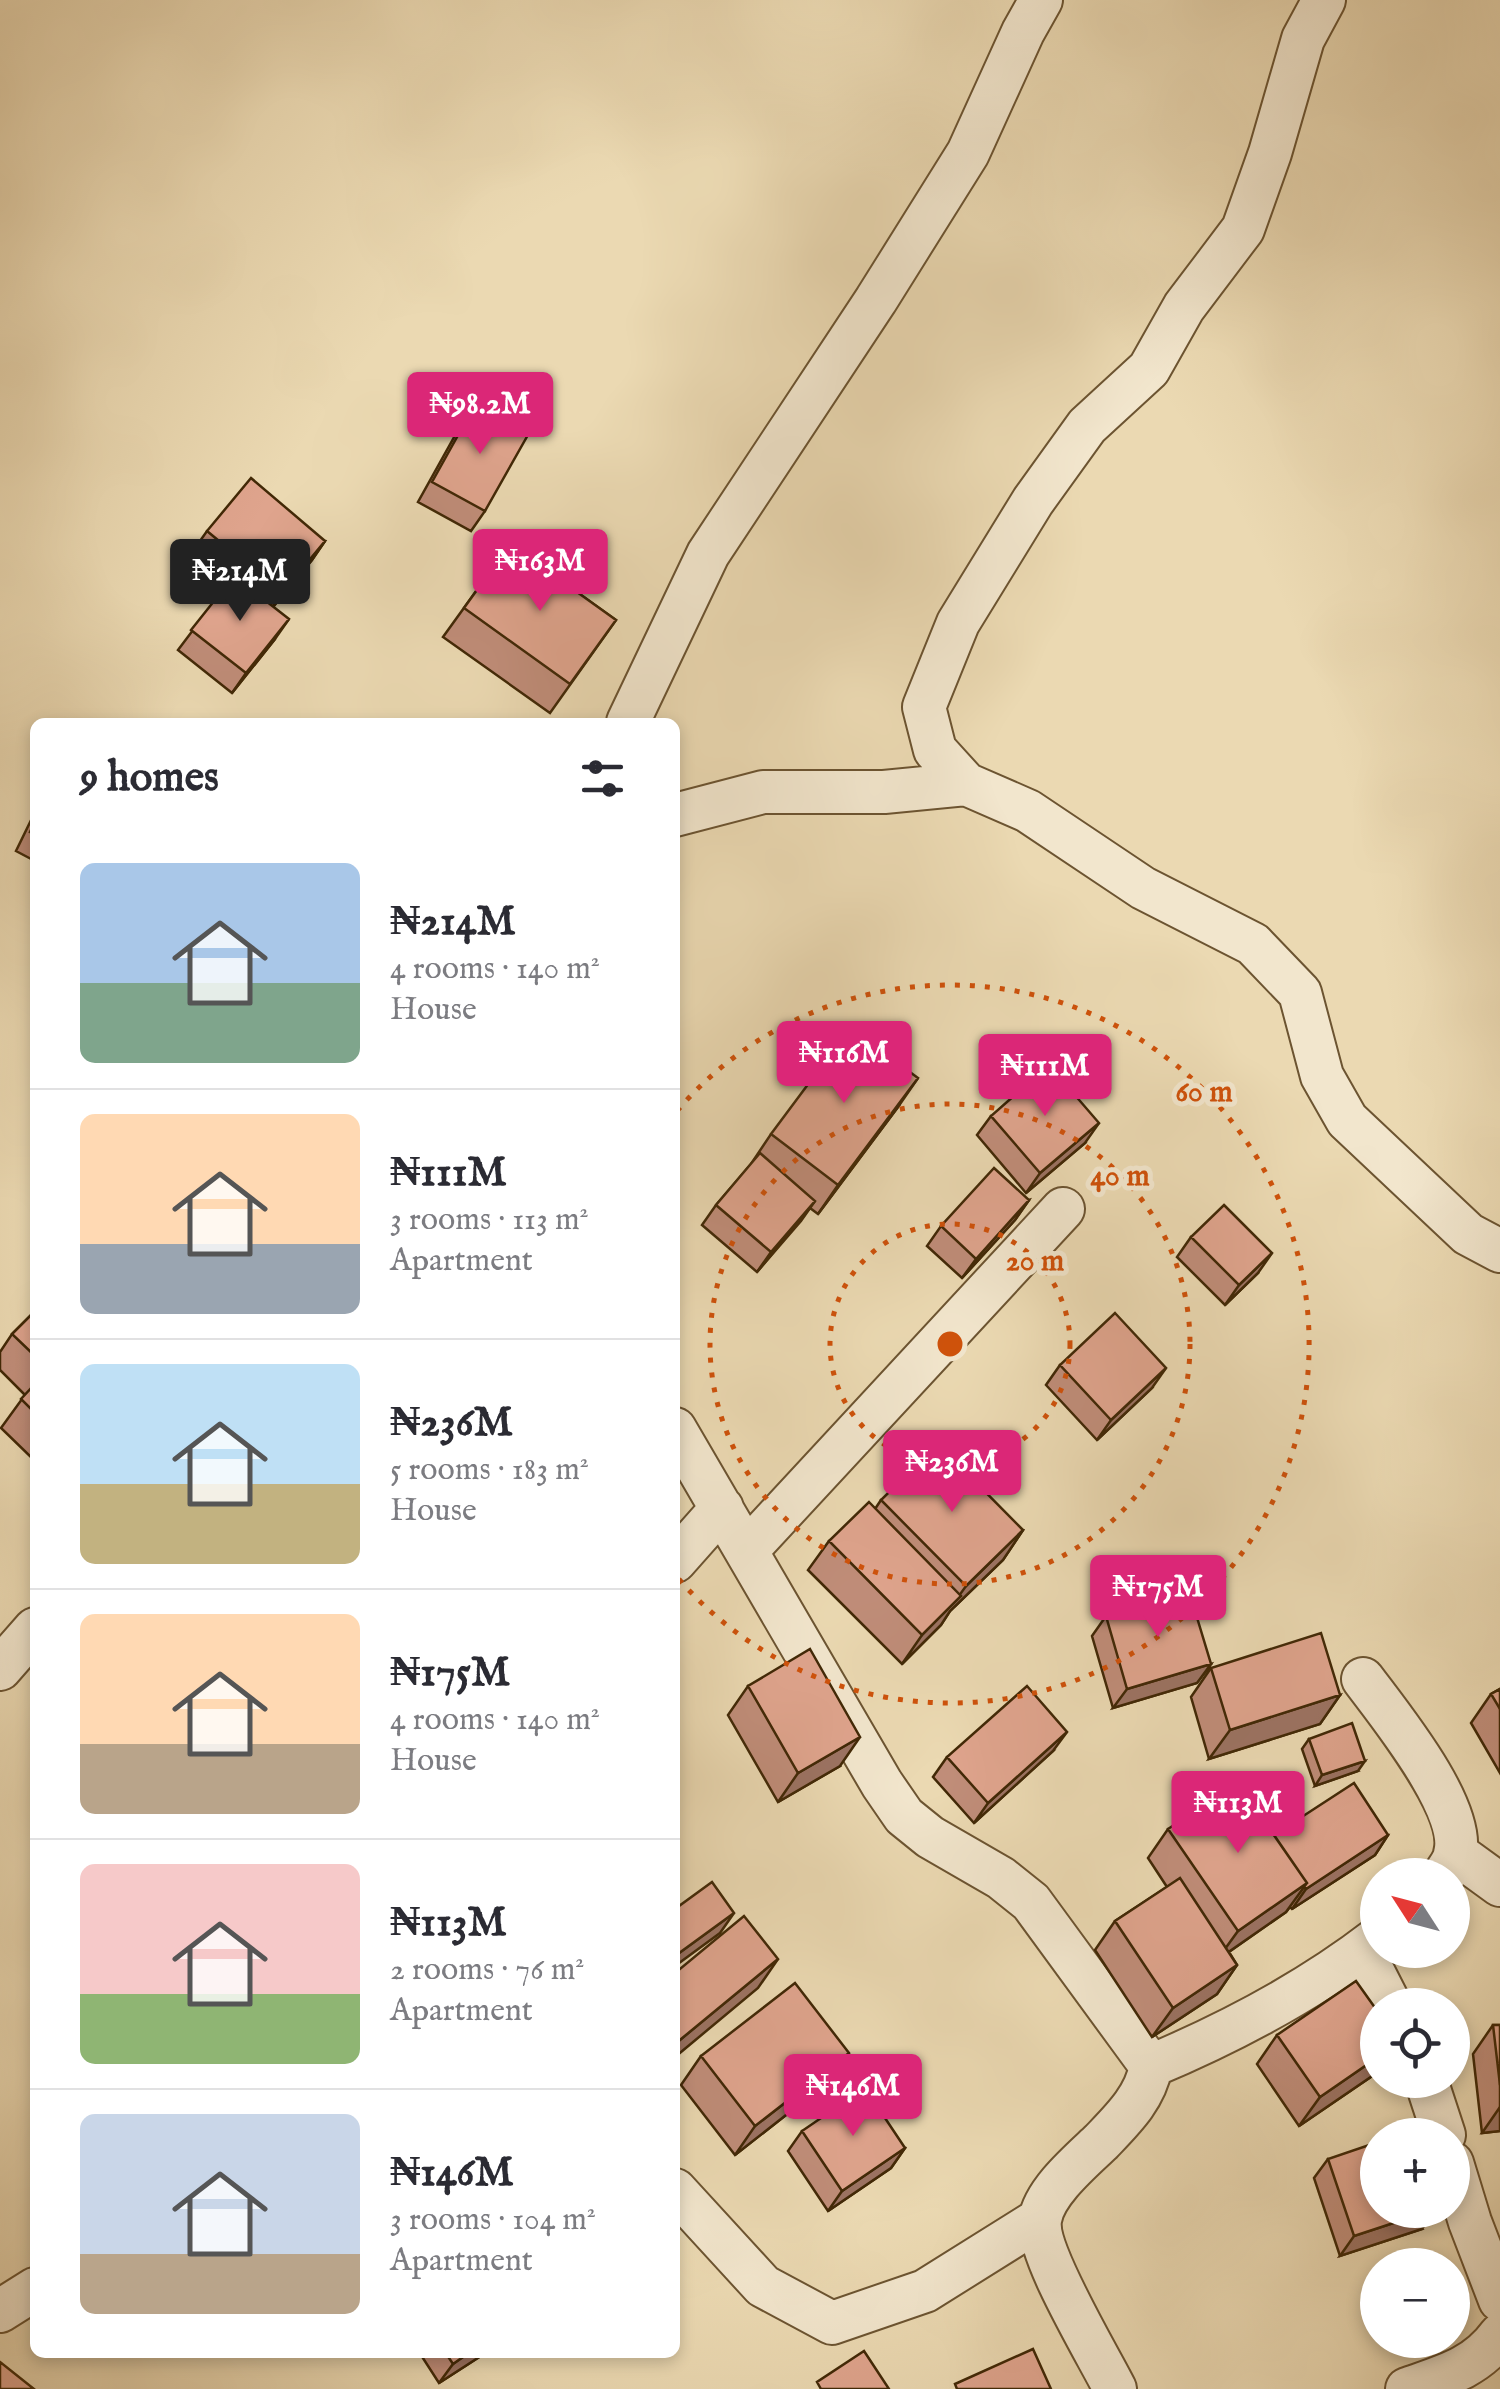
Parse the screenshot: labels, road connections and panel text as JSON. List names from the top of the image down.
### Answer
{
  "north": "top left",
  "page": {
    "price": [
      "₦98.2M",
      "₦163M",
      "₦214M",
      "₦116M",
      "₦111M",
      "₦236M",
      "₦175M",
      "₦113M",
      "₦146M"
    ],
    "heading": "9 homes",
    "list": [
      {
        "name": "₦214M",
        "note": "4 rooms · 140 m² · House"
      },
      {
        "name": "₦111M",
        "note": "3 rooms · 113 m² · Apartment"
      },
      {
        "name": "₦236M",
        "note": "5 rooms · 183 m² · House"
      },
      {
        "name": "₦175M",
        "note": "4 rooms · 140 m² · House"
      },
      {
        "name": "₦113M",
        "note": "2 rooms · 76 m² · Apartment"
      },
      {
        "name": "₦146M",
        "note": "3 rooms · 104 m² · Apartment"
      }
    ],
    "map_buttons": ["+", "−"]
  },
  "rings": ["60 m", "40 m", "20 m"]
}
